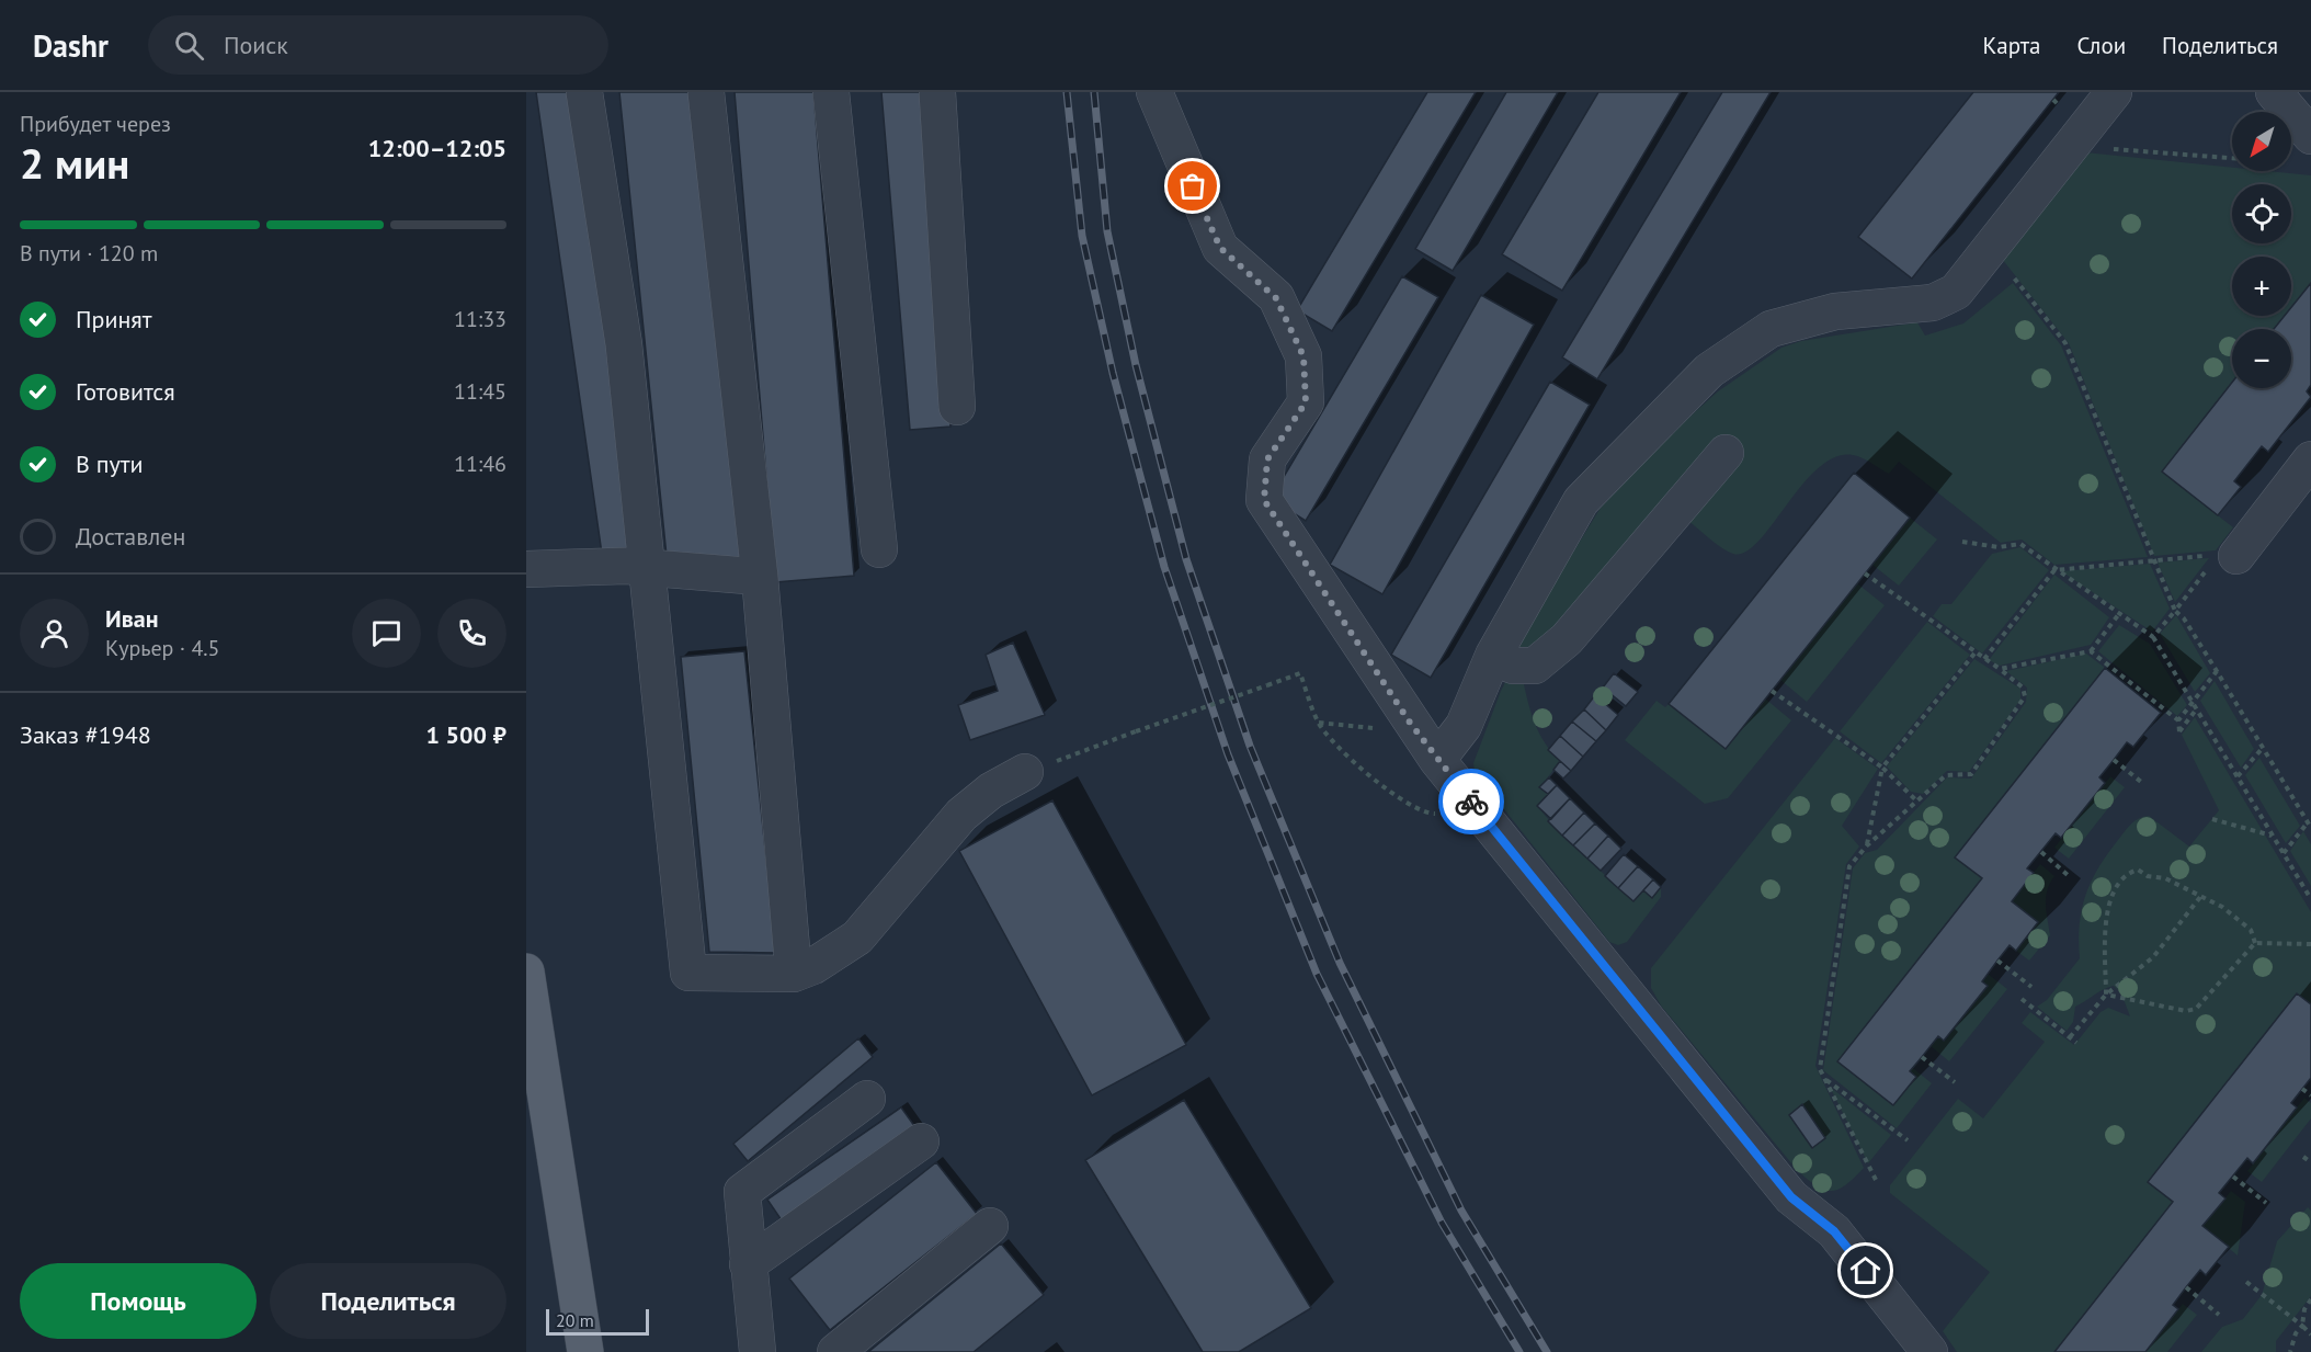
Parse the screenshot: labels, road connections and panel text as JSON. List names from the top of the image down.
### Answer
{
  "scale_bar": "20 m",
  "north": "bottom left",
  "page": {
    "header": "Dashr",
    "search": "Поиск",
    "nav": ["Карта", "Слои", "Поделиться"],
    "heading": ["2 мин", "Прибудет через", "12:00–12:05"],
    "panel": [
      "Иван",
      "Курьер · 4.5",
      "Заказ #1948",
      "1 500 ₽"
    ],
    "map_buttons": ["+", "−"],
    "bar": "В пути · 120 m",
    "list": [
      ["Принят", "11:33"],
      ["Готовится", "11:45"],
      ["В пути", "11:46"],
      "Доставлен"
    ],
    "buttons": ["Помощь", "Поделиться"],
    "scale": "20 m"
  }
}
